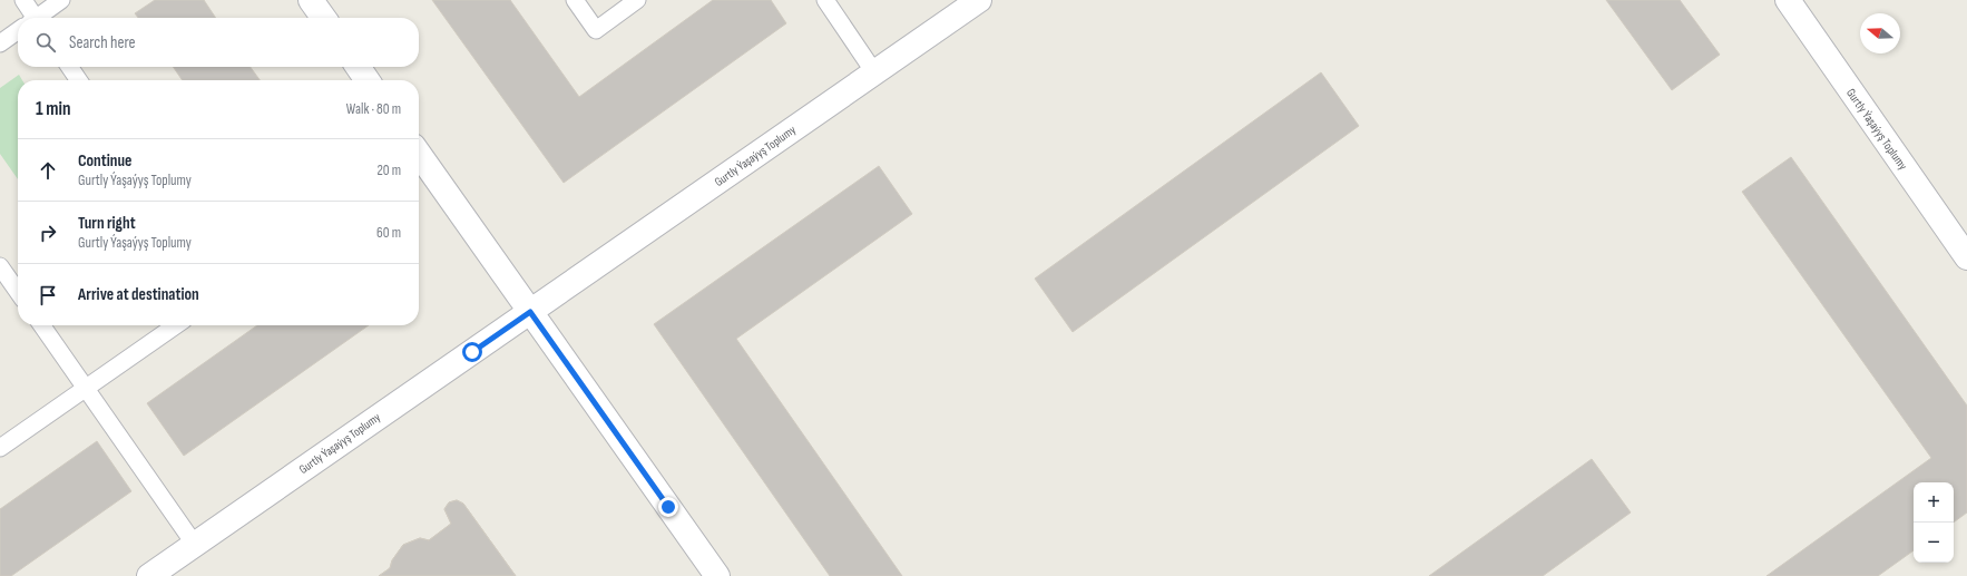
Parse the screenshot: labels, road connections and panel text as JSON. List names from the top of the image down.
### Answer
{
  "streets": {
    "street": ["Gurtly Ýaşaýyş Toplumy"]
  },
  "north": "left",
  "page": {
    "search": "Search here",
    "heading": ["1 min", "Walk · 80 m"],
    "list": [
      ["Continue", "Gurtly Ýaşaýyş Toplumy", "20 m"],
      ["Turn right", "Gurtly Ýaşaýyş Toplumy", "60 m"],
      "Arrive at destination"
    ],
    "map_buttons": ["+", "−"]
  }
}
